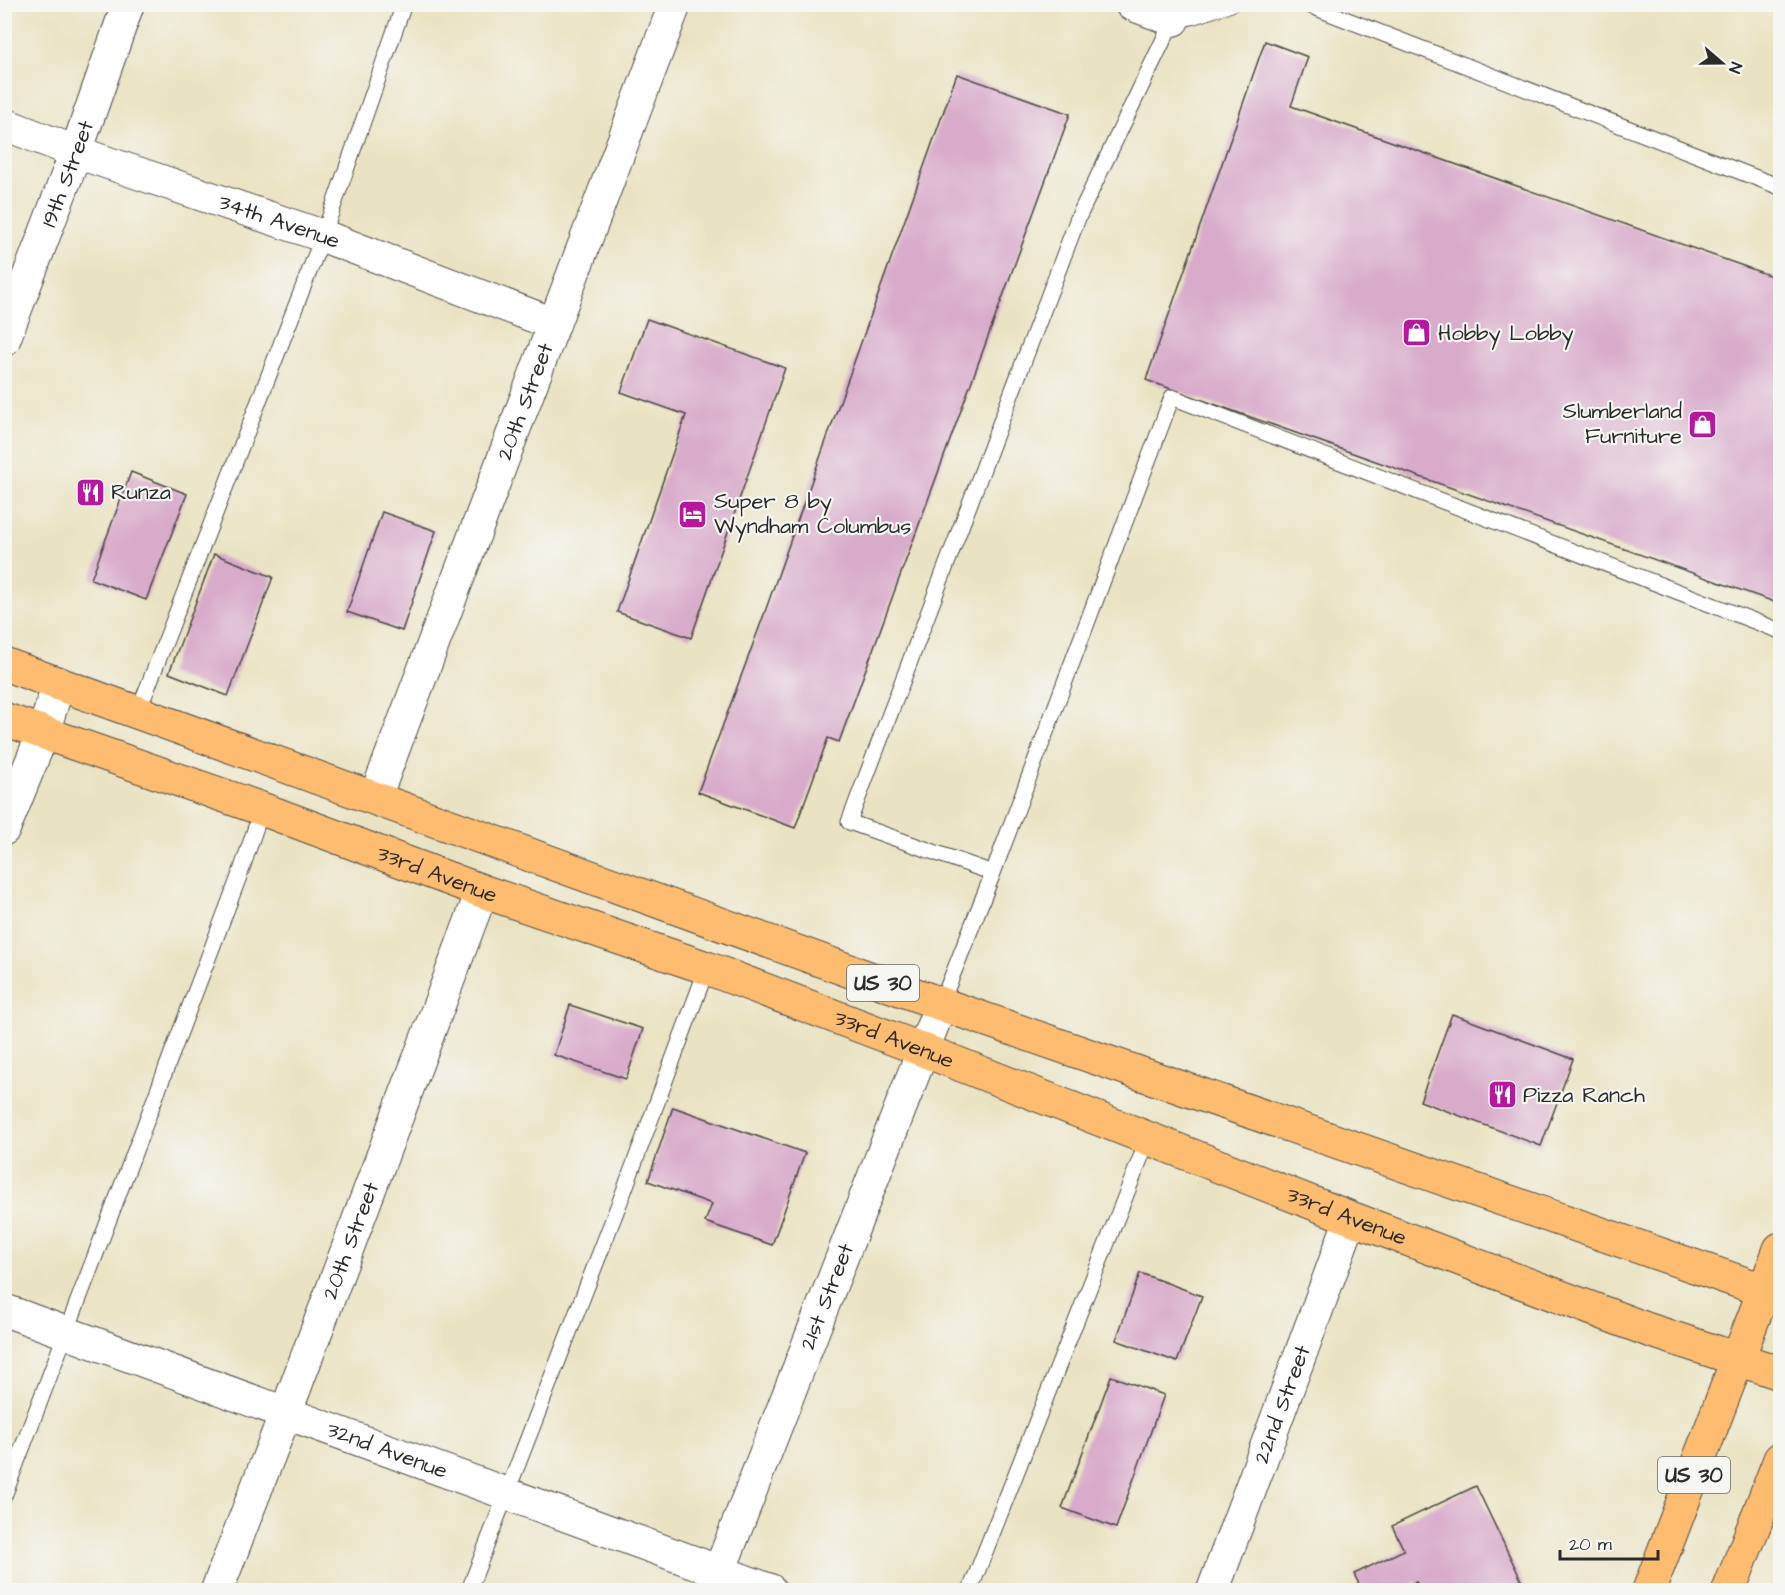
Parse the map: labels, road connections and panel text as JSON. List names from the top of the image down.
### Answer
{
  "streets": {
    "highway": ["33rd Avenue", "US 30"],
    "street": [
      "19th Street",
      "34th Avenue",
      "20th Street",
      "21st Street",
      "22nd Street",
      "32nd Avenue"
    ]
  },
  "crossings": [
    ["19th Street", "34th Avenue"],
    ["34th Avenue", "20th Street"],
    ["20th Street", "33rd Avenue"],
    ["20th Street", "US 30"],
    ["20th Street", "32nd Avenue"],
    ["33rd Avenue", "US 30"],
    ["33rd Avenue", "21st Street"],
    ["33rd Avenue", "22nd Street"],
    ["US 30", "21st Street"],
    ["21st Street", "32nd Avenue"]
  ],
  "places": {
    "shop": ["Hobby Lobby", "Slumberland Furniture"],
    "restaurant": ["Runza", "Pizza Ranch"],
    "hotel": ["Super 8 by Wyndham Columbus"]
  },
  "scale_bar": "20 m",
  "north": "right"
}
